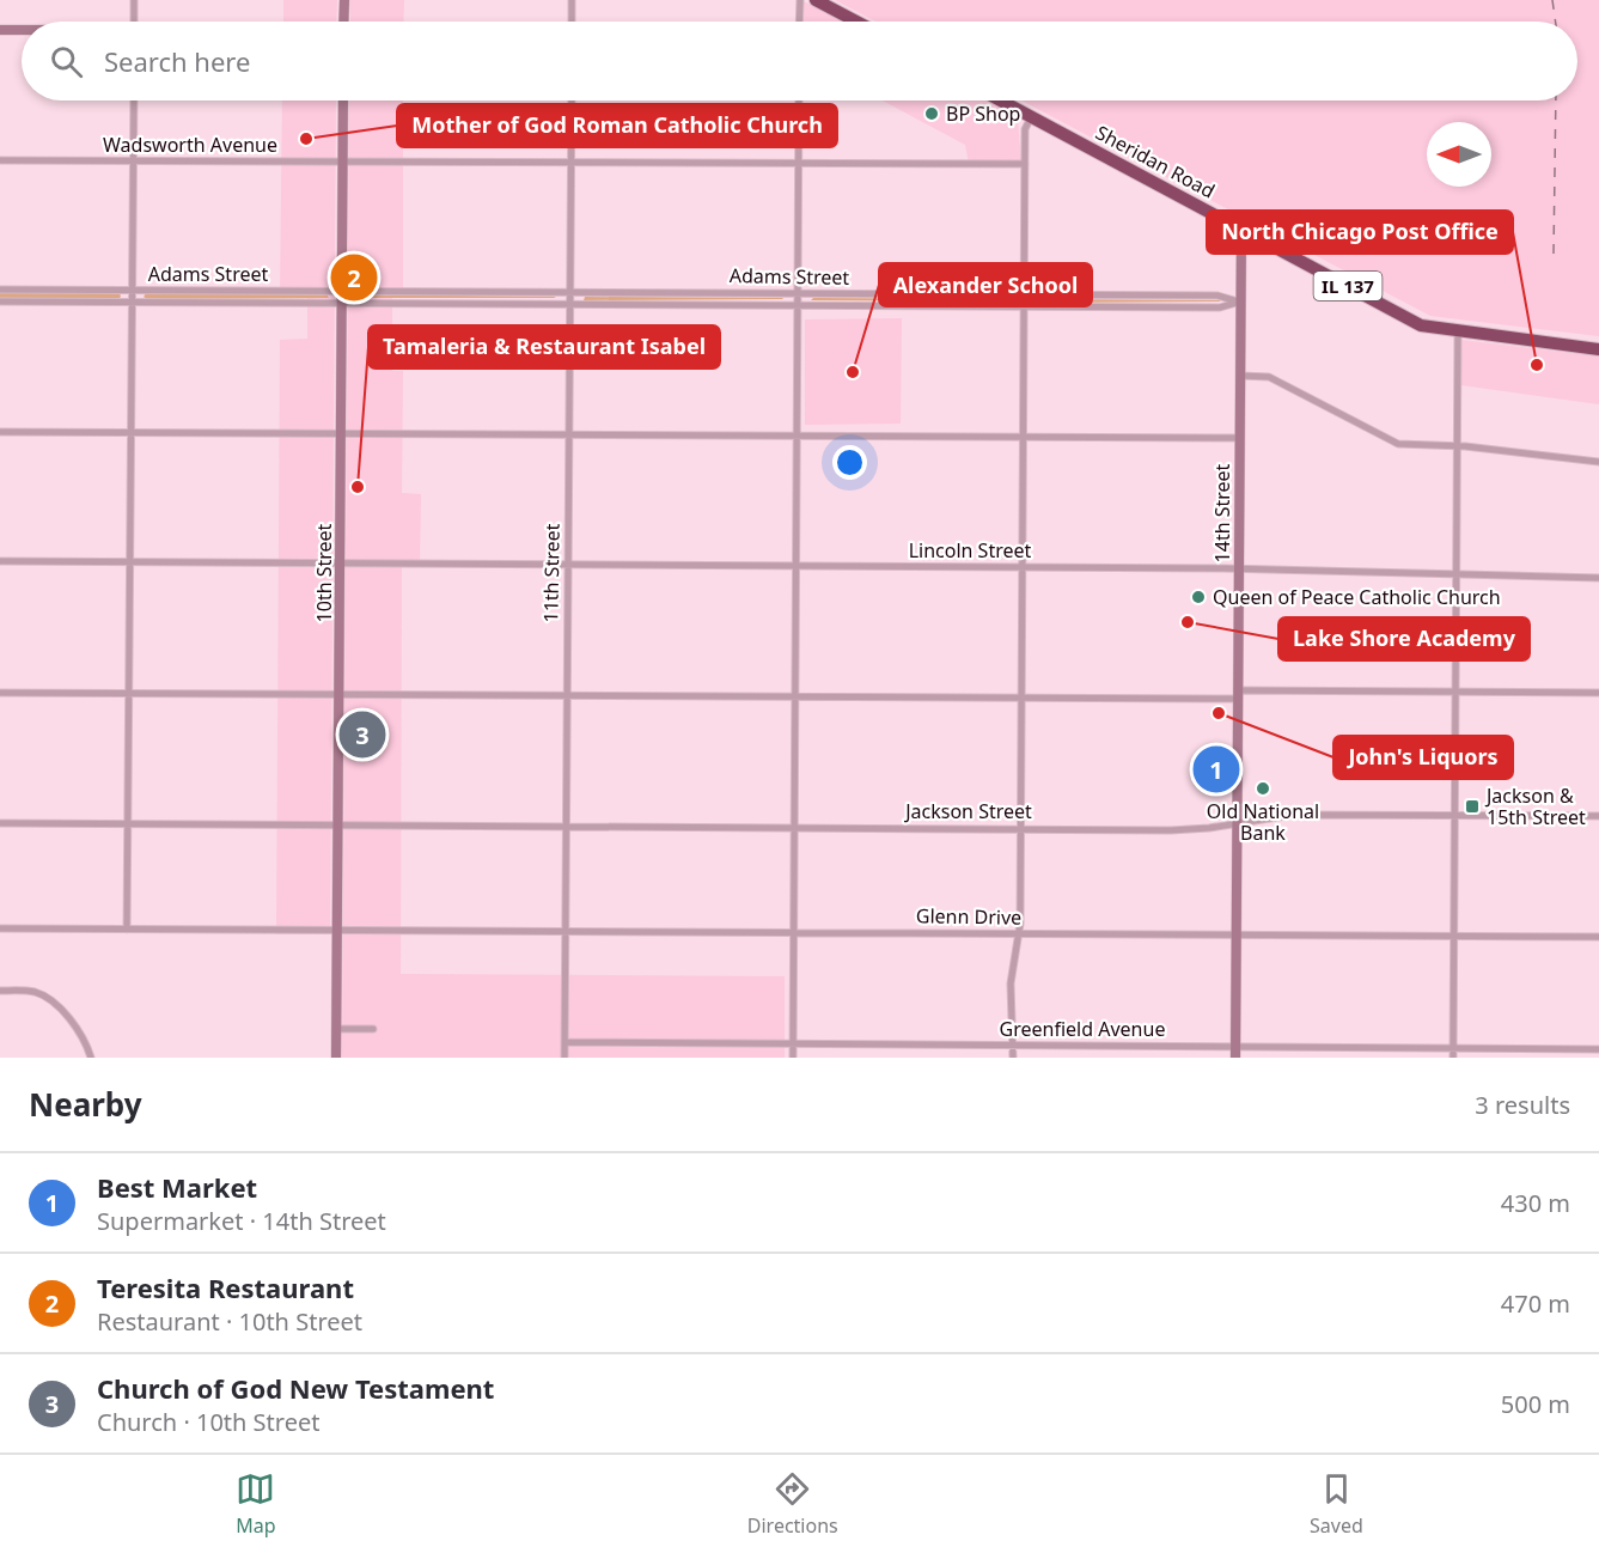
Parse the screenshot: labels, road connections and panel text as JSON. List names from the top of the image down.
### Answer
{
  "streets": {
    "highway": ["Sheridan Road", "IL 137"],
    "street": [
      "Wadsworth Avenue",
      "Adams Street",
      "14th Street",
      "Lincoln Street",
      "10th Street",
      "11th Street",
      "Jackson Street",
      "Glenn Drive",
      "Greenfield Avenue"
    ]
  },
  "crossings": [
    ["Wadsworth Avenue", "10th Street"],
    ["Wadsworth Avenue", "11th Street"],
    ["Sheridan Road", "14th Street"],
    ["Adams Street", "14th Street"],
    ["Adams Street", "10th Street"],
    ["Adams Street", "11th Street"],
    ["14th Street", "Lincoln Street"],
    ["14th Street", "Jackson Street"],
    ["14th Street", "Glenn Drive"],
    ["14th Street", "Greenfield Avenue"],
    ["Lincoln Street", "10th Street"],
    ["Lincoln Street", "11th Street"],
    ["10th Street", "Jackson Street"],
    ["10th Street", "Glenn Drive"],
    ["11th Street", "Jackson Street"],
    ["11th Street", "Glenn Drive"],
    ["11th Street", "Greenfield Avenue"]
  ],
  "places": {
    "other": [
      "BP Shop",
      "Mother of God Roman Catholic Church",
      "North Chicago Post Office",
      "Alexander School",
      "Tamaleria & Restaurant Isabel",
      "Queen of Peace Catholic Church",
      "Lake Shore Academy",
      "John's Liquors",
      "Old National Bank"
    ],
    "transit": ["Jackson & 15th Street"]
  },
  "north": "left",
  "page": {
    "search": "Search here",
    "pins": ["2", "3", "1"],
    "heading": ["Nearby", "3 results"],
    "list": [
      {
        "mark": "1",
        "name": "Best Market",
        "note": "Supermarket · 14th Street",
        "value": "430 m"
      },
      {
        "mark": "2",
        "name": "Teresita Restaurant",
        "note": "Restaurant · 10th Street",
        "value": "470 m"
      },
      {
        "mark": "3",
        "name": "Church of God New Testament",
        "note": "Church · 10th Street",
        "value": "500 m"
      }
    ],
    "nav": ["Map", "Directions", "Saved"]
  }
}
